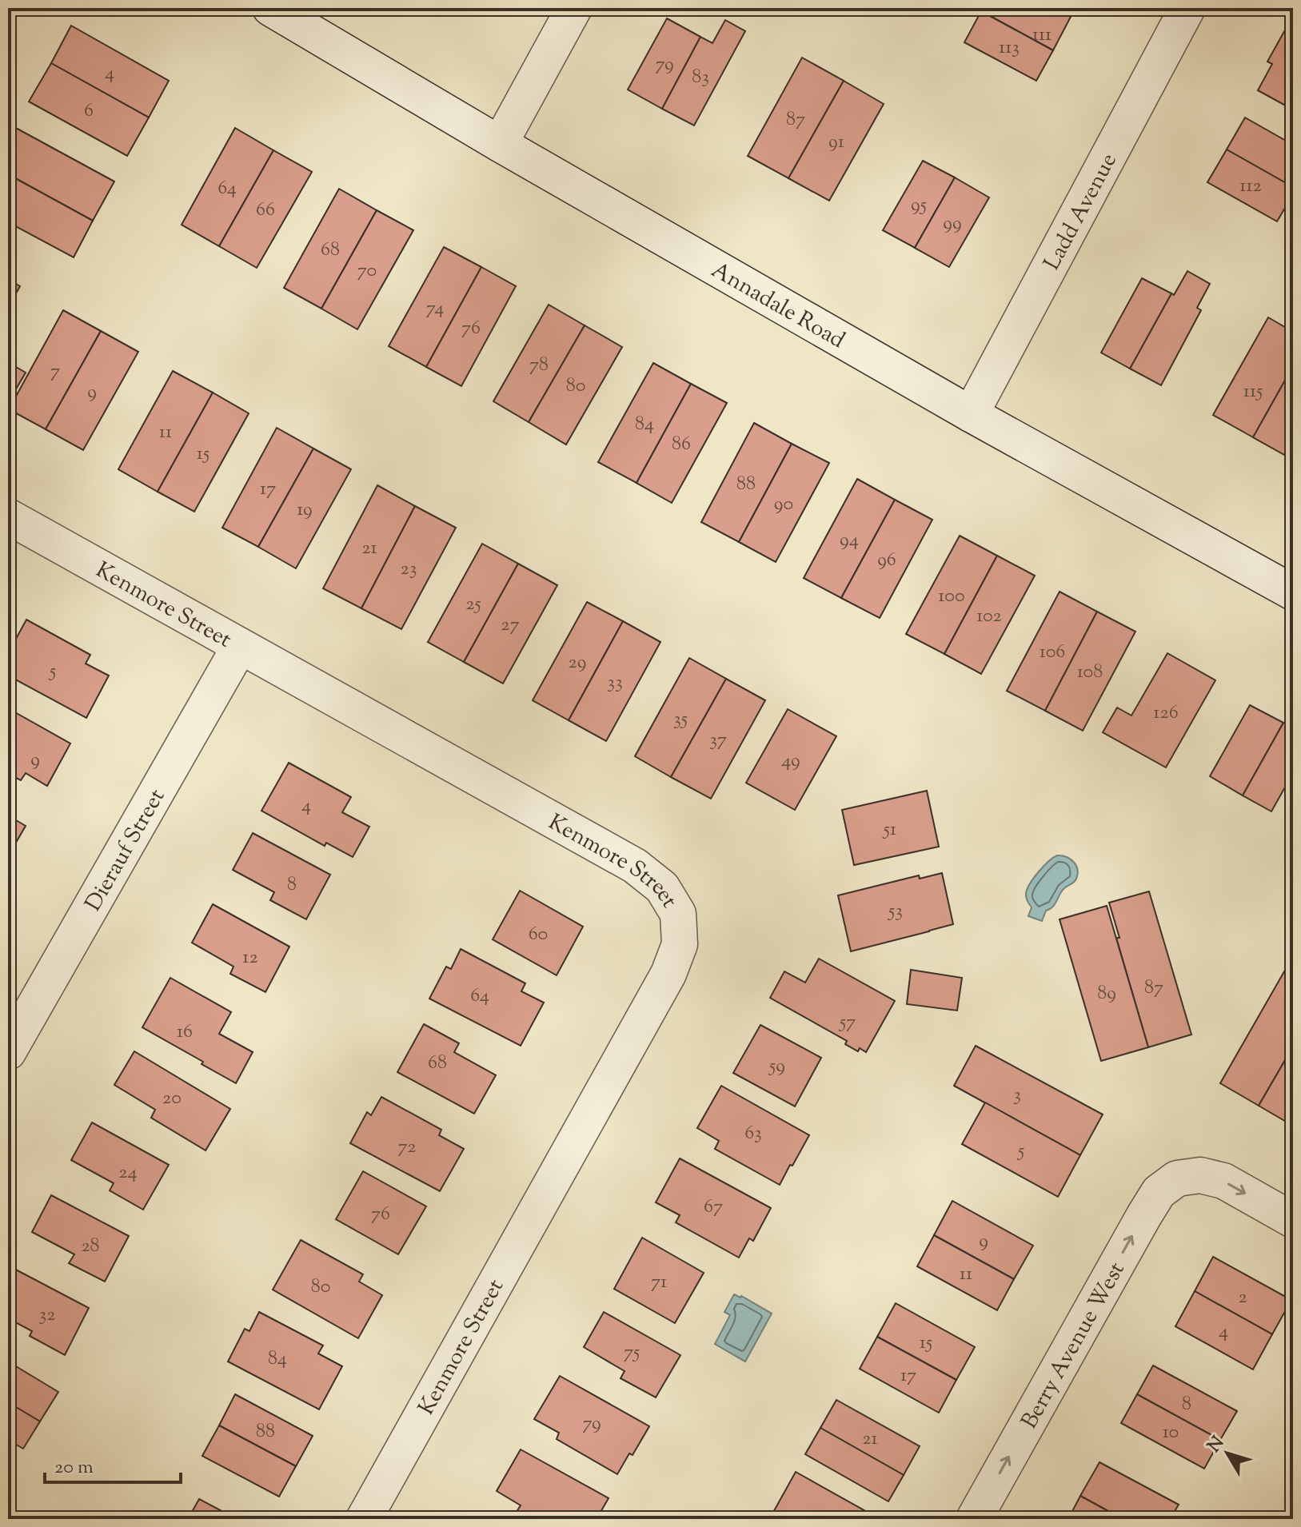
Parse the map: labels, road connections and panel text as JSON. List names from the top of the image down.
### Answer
{
  "streets": {
    "street": [
      "Ladd Avenue",
      "Annadale Road",
      "Kenmore Street",
      "Dierauf Street",
      "Berry Avenue West"
    ]
  },
  "crossings": [
    ["Ladd Avenue", "Annadale Road"],
    ["Kenmore Street", "Dierauf Street"]
  ],
  "one_way": ["Berry Avenue West"],
  "house_numbers": [
    "111",
    "113",
    "79",
    "4",
    "83",
    "6",
    "87",
    "91",
    "112",
    "64",
    "95",
    "66",
    "99",
    "68",
    "70",
    "74",
    "76",
    "78",
    "7",
    "80",
    "115",
    "9",
    "84",
    "11",
    "86",
    "15",
    "88",
    "17",
    "90",
    "19",
    "94",
    "21",
    "96",
    "23",
    "100",
    "25",
    "102",
    "27",
    "106",
    "29",
    "5",
    "108",
    "33",
    "126",
    "35",
    "37",
    "9",
    "49",
    "4",
    "51",
    "8",
    "53",
    "60",
    "12",
    "87",
    "89",
    "64",
    "57",
    "16",
    "68",
    "59",
    "3",
    "20",
    "63",
    "72",
    "5",
    "24",
    "67",
    "76",
    "9",
    "28",
    "11",
    "71",
    "80",
    "2",
    "32",
    "4",
    "15",
    "75",
    "84",
    "17",
    "8",
    "79",
    "88",
    "10",
    "21"
  ],
  "scale_bar": "20 m",
  "north": "top left"
}
